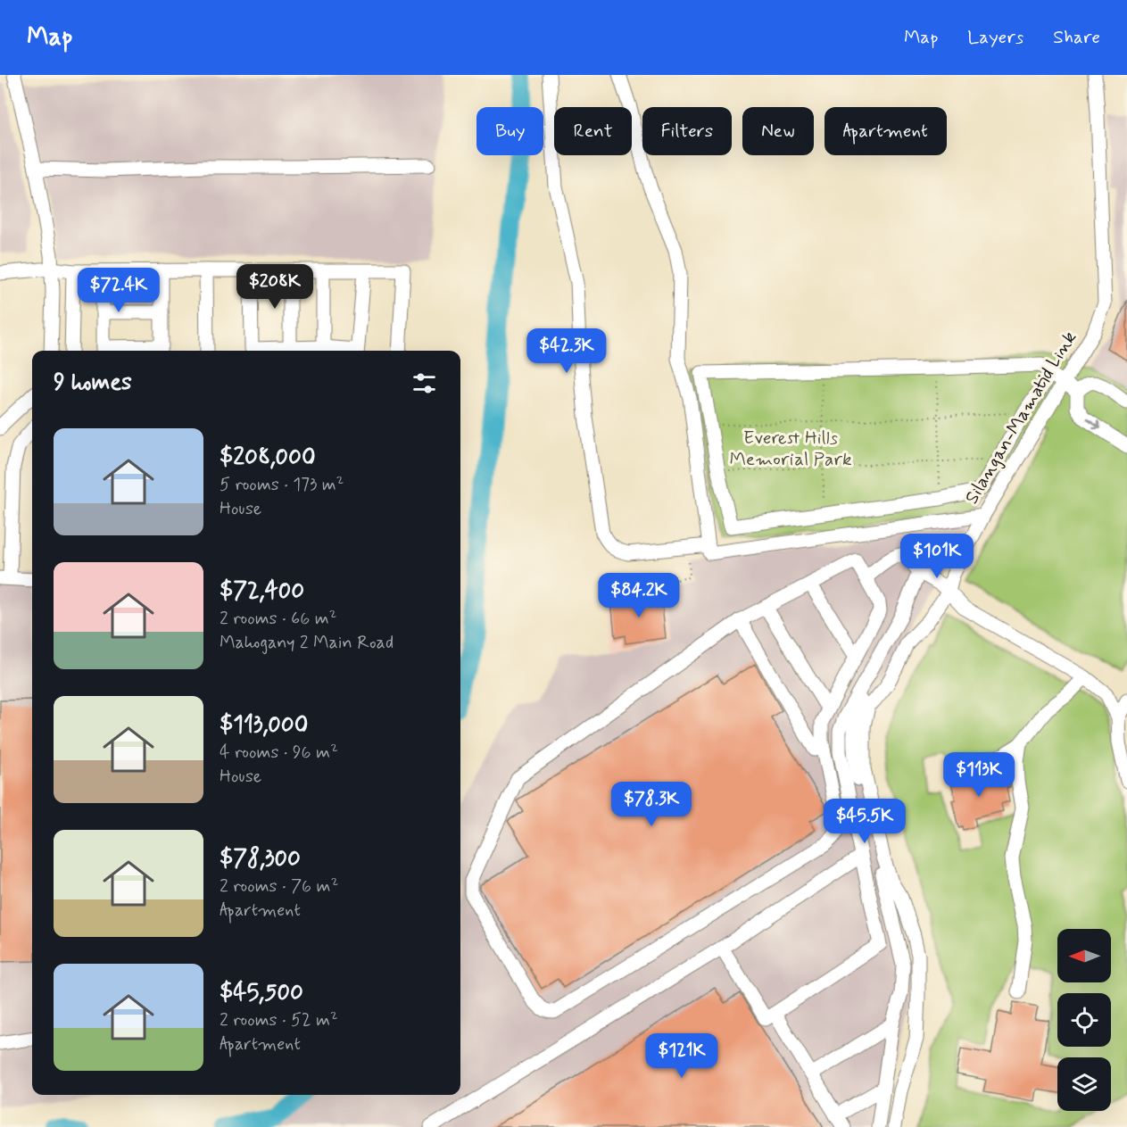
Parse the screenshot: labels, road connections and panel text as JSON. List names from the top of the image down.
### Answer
{
  "streets": {
    "street": ["Silangan-Mamatid Link"]
  },
  "parks": ["Everest Hills Memorial Park"],
  "north": "left",
  "page": {
    "header": "Map",
    "nav": ["Map", "Layers", "Share"],
    "chip": [
      "Buy",
      "Rent",
      "Filters",
      "New",
      "Apartment"
    ],
    "price": [
      "$208K",
      "$72.4K",
      "$42.3K",
      "$101K",
      "$84.2K",
      "$113K",
      "$78.3K",
      "$45.5K",
      "$121K"
    ],
    "heading": "9 homes",
    "list": [
      {
        "name": "$208,000",
        "note": "5 rooms · 173 m² · House"
      },
      {
        "name": "$72,400",
        "note": "2 rooms · 66 m² · Mahogany 2 Main Road"
      },
      {
        "name": "$113,000",
        "note": "4 rooms · 96 m² · House"
      },
      {
        "name": "$78,300",
        "note": "2 rooms · 76 m² · Apartment"
      },
      {
        "name": "$45,500",
        "note": "2 rooms · 52 m² · Apartment"
      }
    ]
  }
}
